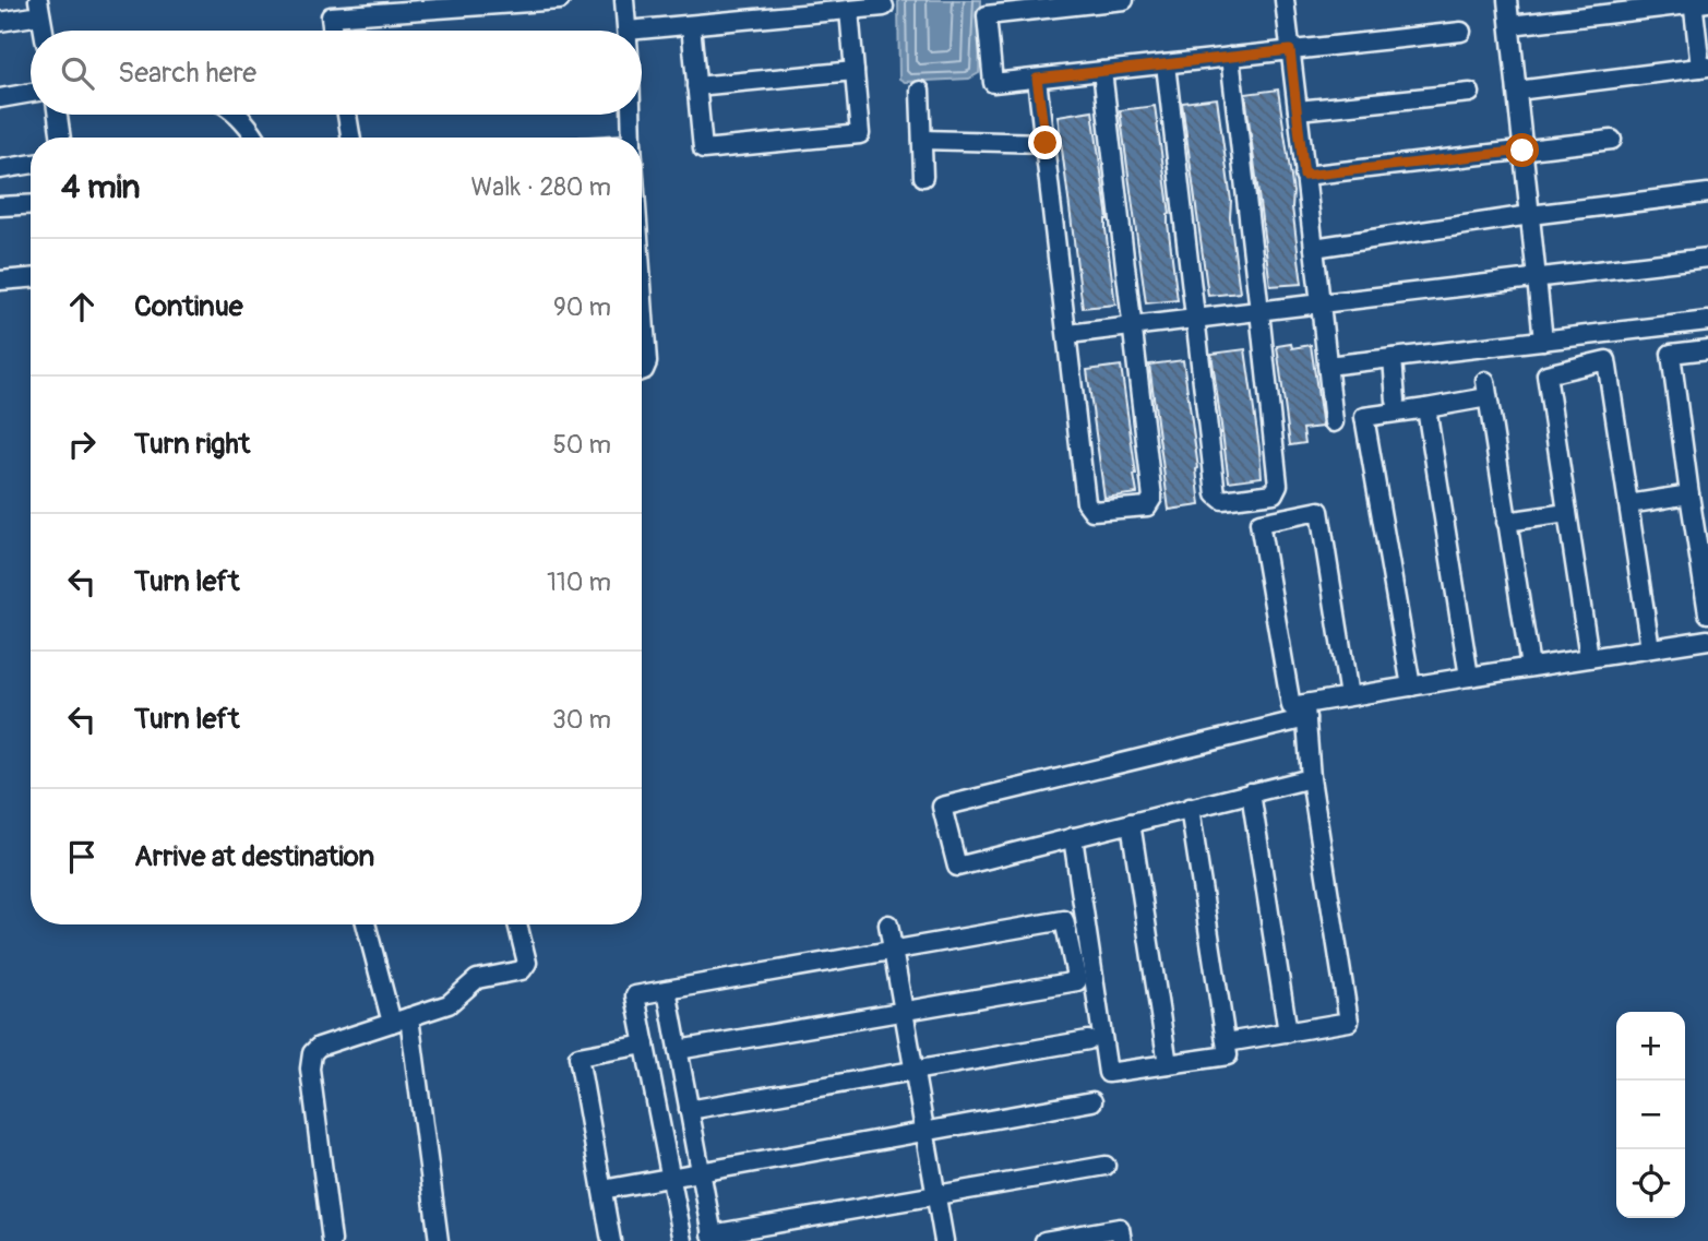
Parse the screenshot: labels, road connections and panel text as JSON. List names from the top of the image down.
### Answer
{
  "page": {
    "search": "Search here",
    "heading": ["4 min", "Walk · 280 m"],
    "list": [
      ["Continue", "90 m"],
      ["Turn right", "50 m"],
      ["Turn left", "110 m"],
      ["Turn left", "30 m"],
      "Arrive at destination"
    ],
    "map_buttons": ["+", "−"]
  }
}
